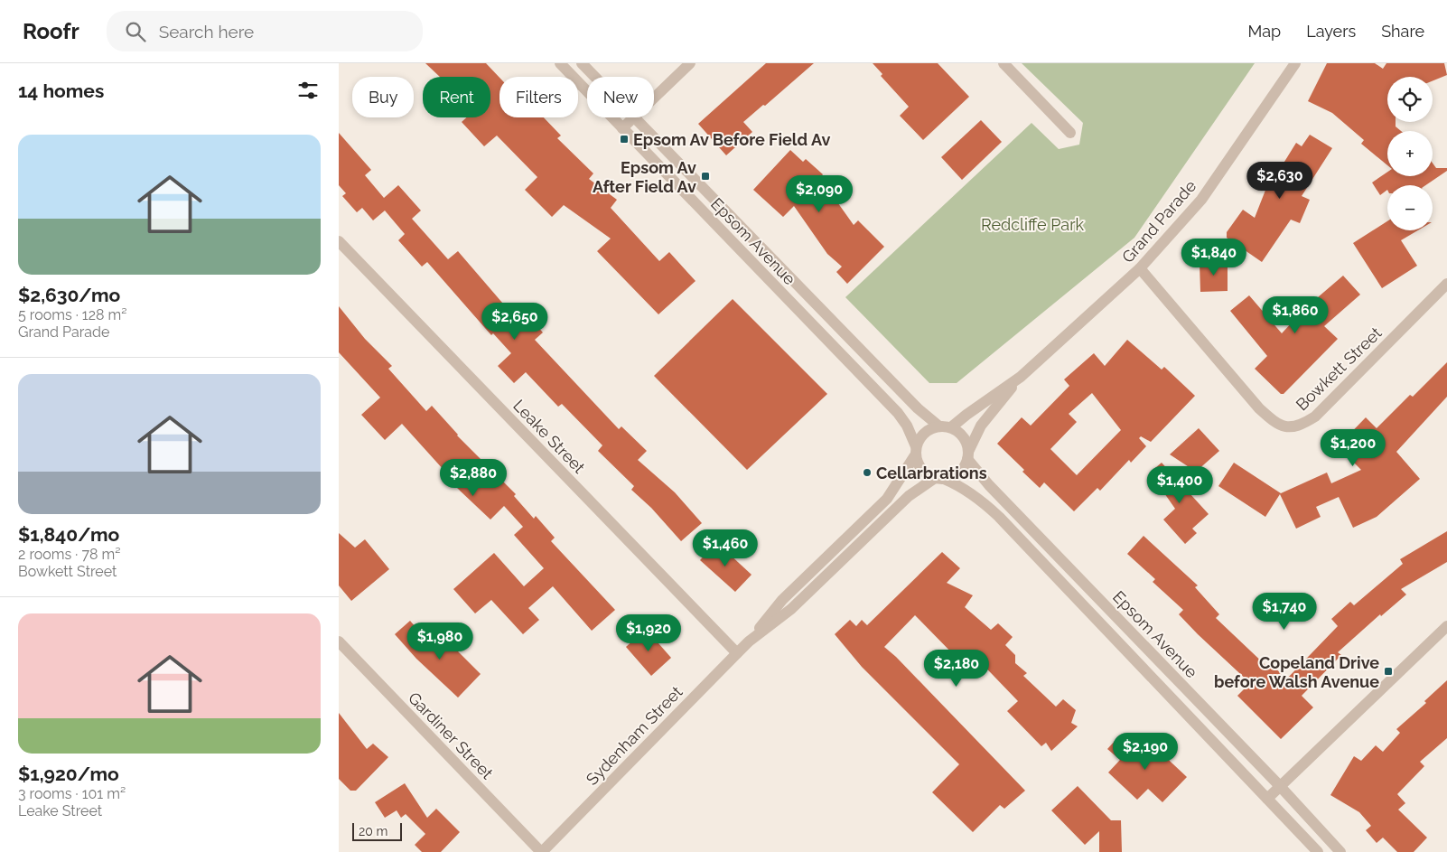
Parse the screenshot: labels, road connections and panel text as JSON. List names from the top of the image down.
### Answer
{
  "streets": {
    "street": [
      "Grand Parade",
      "Epsom Avenue",
      "Bowkett Street",
      "Leake Street",
      "Gardiner Street",
      "Sydenham Street"
    ]
  },
  "crossings": [
    ["Grand Parade", "Epsom Avenue"],
    ["Grand Parade", "Bowkett Street"],
    ["Grand Parade", "Sydenham Street"],
    ["Epsom Avenue", "Sydenham Street"],
    ["Leake Street", "Sydenham Street"],
    ["Gardiner Street", "Sydenham Street"]
  ],
  "parks": ["Redcliffe Park"],
  "places": {
    "transit": ["Epsom Av Before Field Av", "Epsom Av After Field Av", "Copeland Drive before Walsh Avenue"],
    "other": ["Cellarbrations"]
  },
  "scale_bar": "20 m",
  "page": {
    "header": "Roofr",
    "search": "Search here",
    "nav": ["Map", "Layers", "Share"],
    "heading": "14 homes",
    "map_buttons": ["+", "−"],
    "chip": [
      "Buy",
      "Rent",
      "Filters",
      "New"
    ],
    "list": [
      {
        "name": "$2,630/mo",
        "note": "5 rooms · 128 m² · Grand Parade"
      },
      {
        "name": "$1,840/mo",
        "note": "2 rooms · 78 m² · Bowkett Street"
      },
      {
        "name": "$1,920/mo",
        "note": "3 rooms · 101 m² · Leake Street"
      }
    ],
    "price": [
      "$2,630",
      "$2,090",
      "$1,840",
      "$1,860",
      "$2,650",
      "$1,200",
      "$2,880",
      "$1,400",
      "$1,460",
      "$1,740",
      "$1,920",
      "$1,980",
      "$2,180",
      "$2,190"
    ],
    "scale": "20 m"
  }
}
